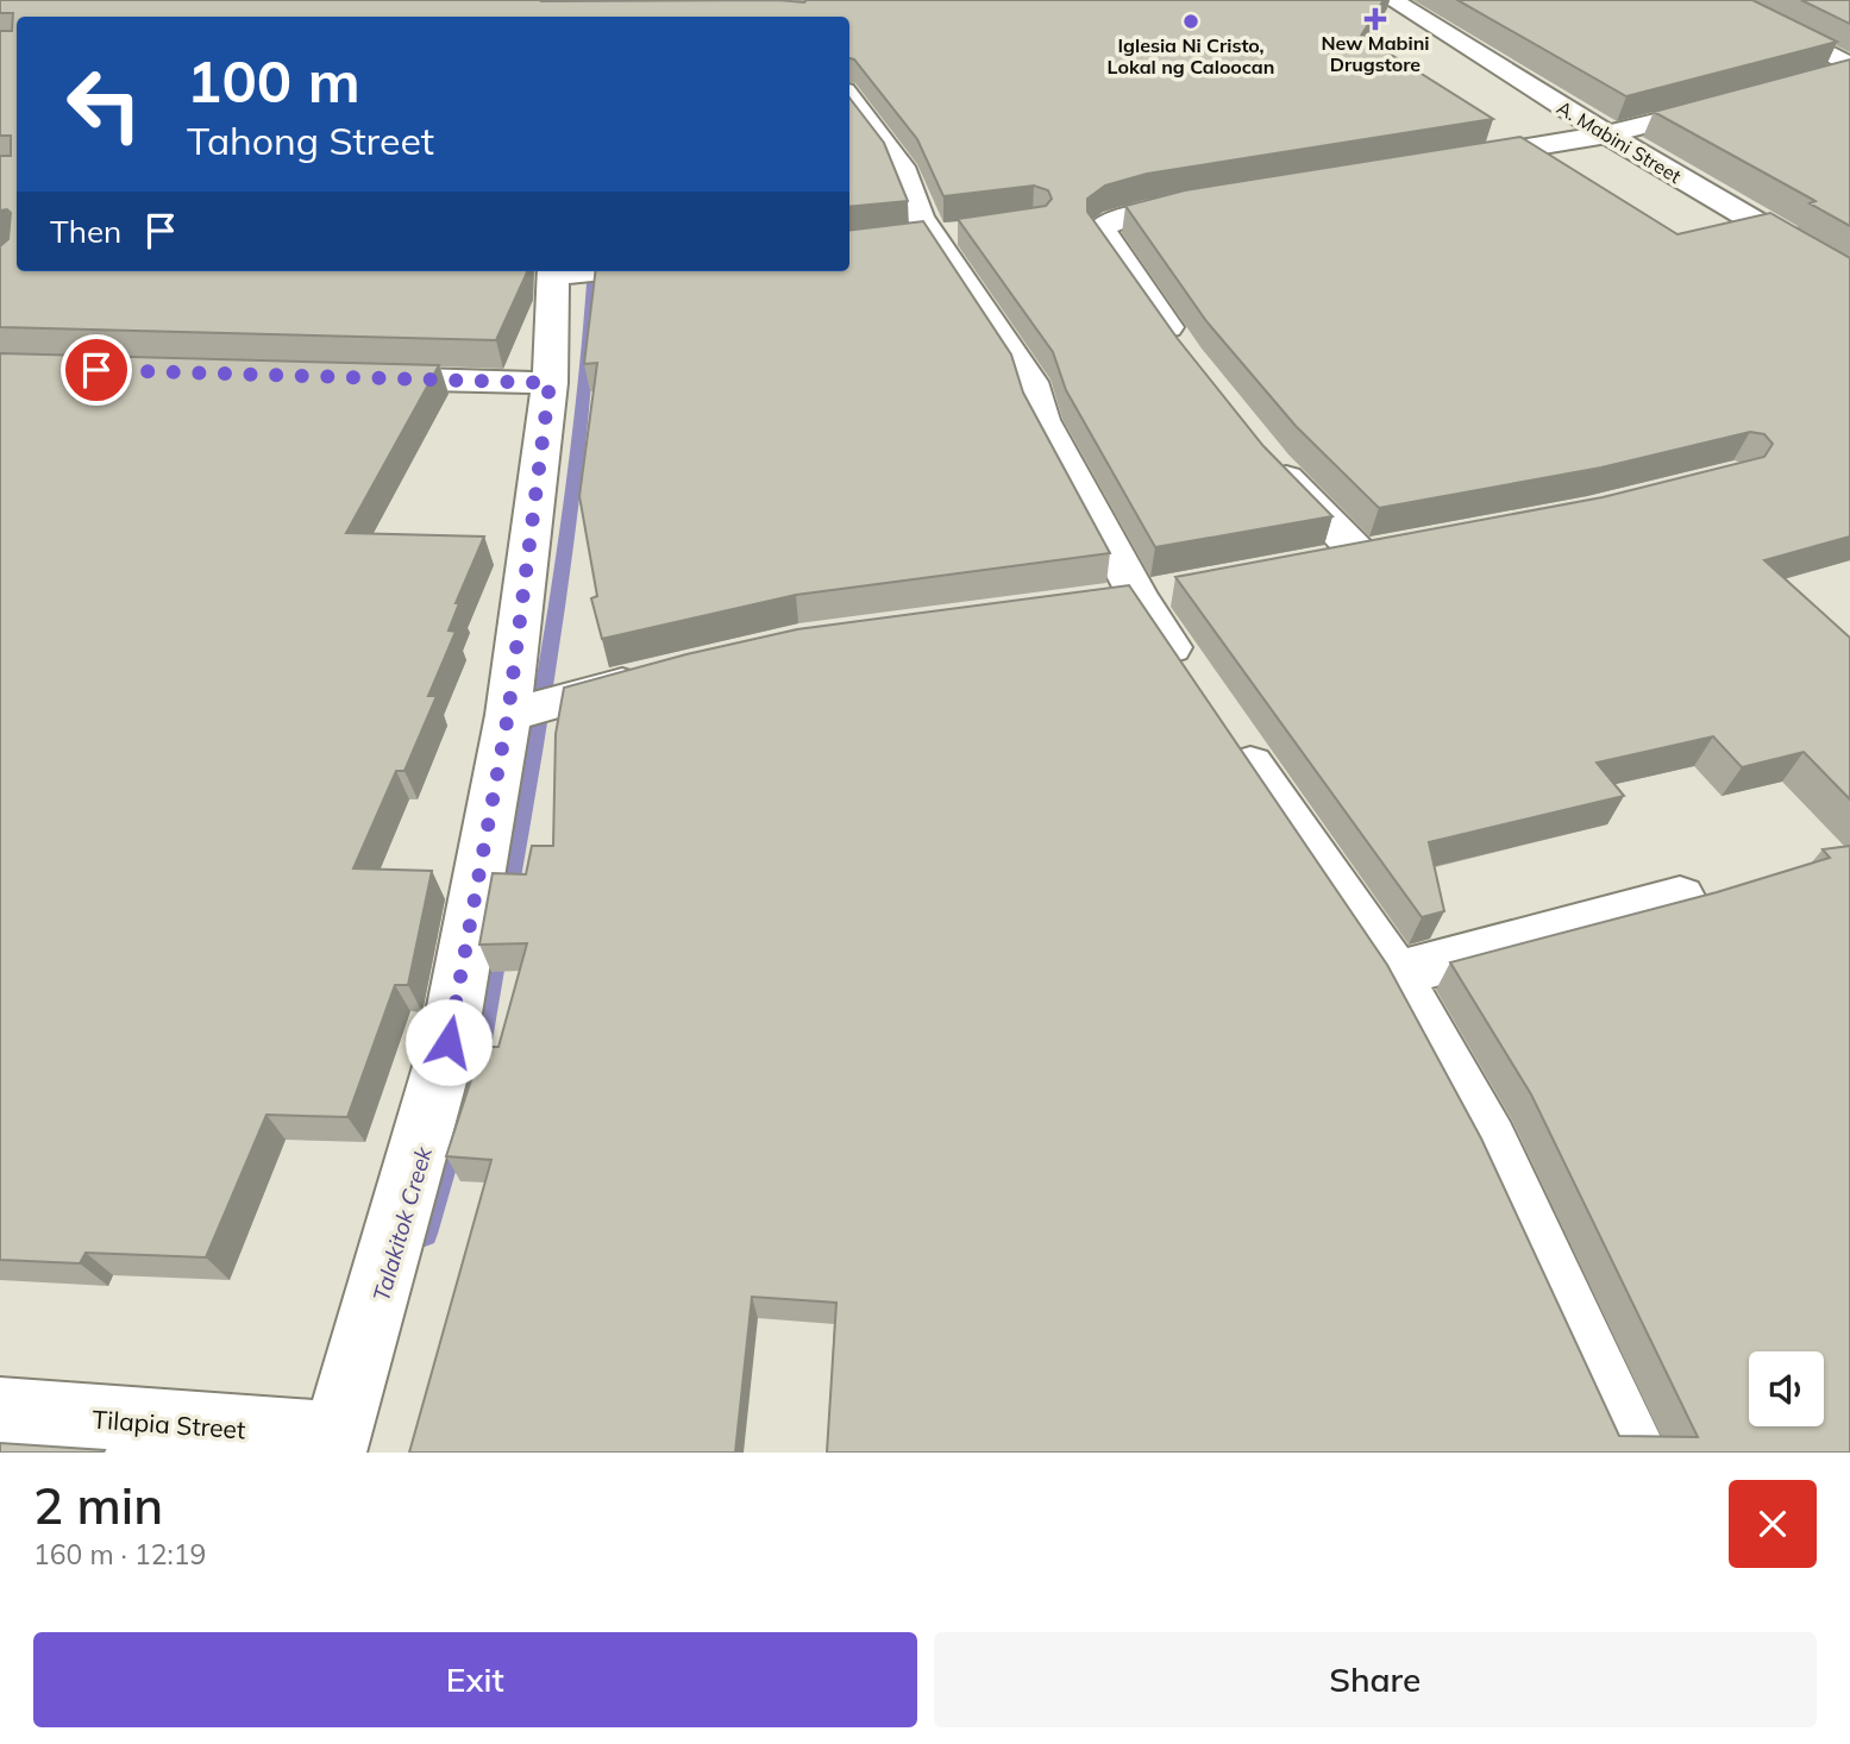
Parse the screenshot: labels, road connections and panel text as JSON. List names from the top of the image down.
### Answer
{
  "streets": {
    "street": ["A. Mabini Street", "Tilapia Street"]
  },
  "water": ["Talakitok Creek"],
  "places": {
    "health": ["New Mabini Drugstore"],
    "other": ["Iglesia Ni Cristo, Lokal ng Caloocan"]
  },
  "page": {
    "turn": ["100 m", "Tahong Street"],
    "then": "Then",
    "heading": ["2 min", "160 m · 12:19"],
    "buttons": ["Exit", "Share"]
  }
}
